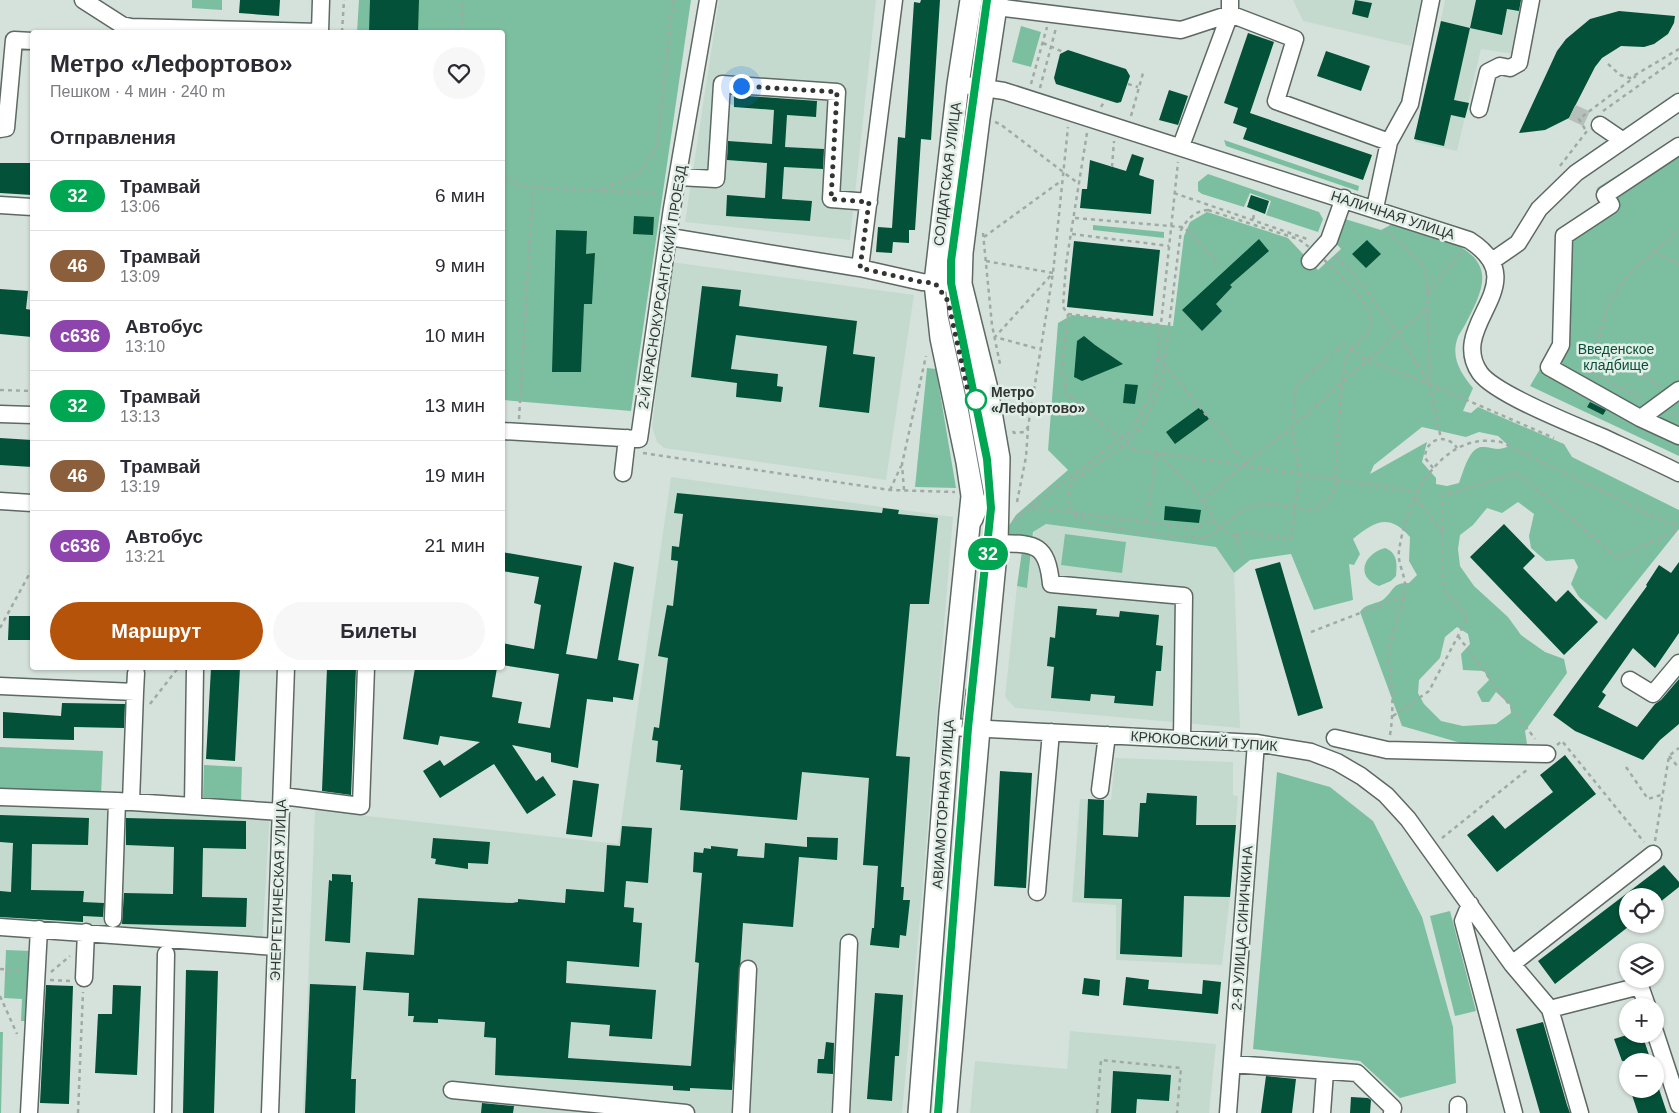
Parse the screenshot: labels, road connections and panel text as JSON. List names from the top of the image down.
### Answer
{
  "streets": {
    "main road": ["СОЛДАТСКАЯ УЛИЦА", "АВИАМОТОРНАЯ УЛИЦА"],
    "street": [
      "НАЛИЧНАЯ УЛИЦА",
      "2-Й КРАСНОКУРСАНТСКИЙ ПРОЕЗД",
      "КРЮКОВСКИЙ ТУПИК",
      "ЭНЕРГЕТИЧЕСКАЯ УЛИЦА",
      "2-Я УЛИЦА СИНИЧКИНА"
    ]
  },
  "crossings": [
    ["СОЛДАТСКАЯ УЛИЦА", "НАЛИЧНАЯ УЛИЦА"],
    ["СОЛДАТСКАЯ УЛИЦА", "АВИАМОТОРНАЯ УЛИЦА"],
    ["КРЮКОВСКИЙ ТУПИК", "АВИАМОТОРНАЯ УЛИЦА"],
    ["КРЮКОВСКИЙ ТУПИК", "2-Я УЛИЦА СИНИЧКИНА"]
  ],
  "parks": ["Введенское кладбище"],
  "places": ["Метро «Лефортово»"],
  "lines": ["tram line 32"],
  "page": {
    "on_map": "32",
    "heading": [
      ["Метро «Лефортово»", "Пешком · 4 мин · 240 m"],
      "Отправления"
    ],
    "list": [
      {
        "mark": "32",
        "name": "Трамвай",
        "note": "13:06",
        "value": "6 мин"
      },
      {
        "mark": "46",
        "name": "Трамвай",
        "note": "13:09",
        "value": "9 мин"
      },
      {
        "mark": "с636",
        "name": "Автобус",
        "note": "13:10",
        "value": "10 мин"
      },
      {
        "mark": "32",
        "name": "Трамвай",
        "note": "13:13",
        "value": "13 мин"
      },
      {
        "mark": "46",
        "name": "Трамвай",
        "note": "13:19",
        "value": "19 мин"
      },
      {
        "mark": "с636",
        "name": "Автобус",
        "note": "13:21",
        "value": "21 мин"
      }
    ],
    "buttons": ["Маршрут", "Билеты"],
    "map_buttons": ["+", "−"]
  }
}
